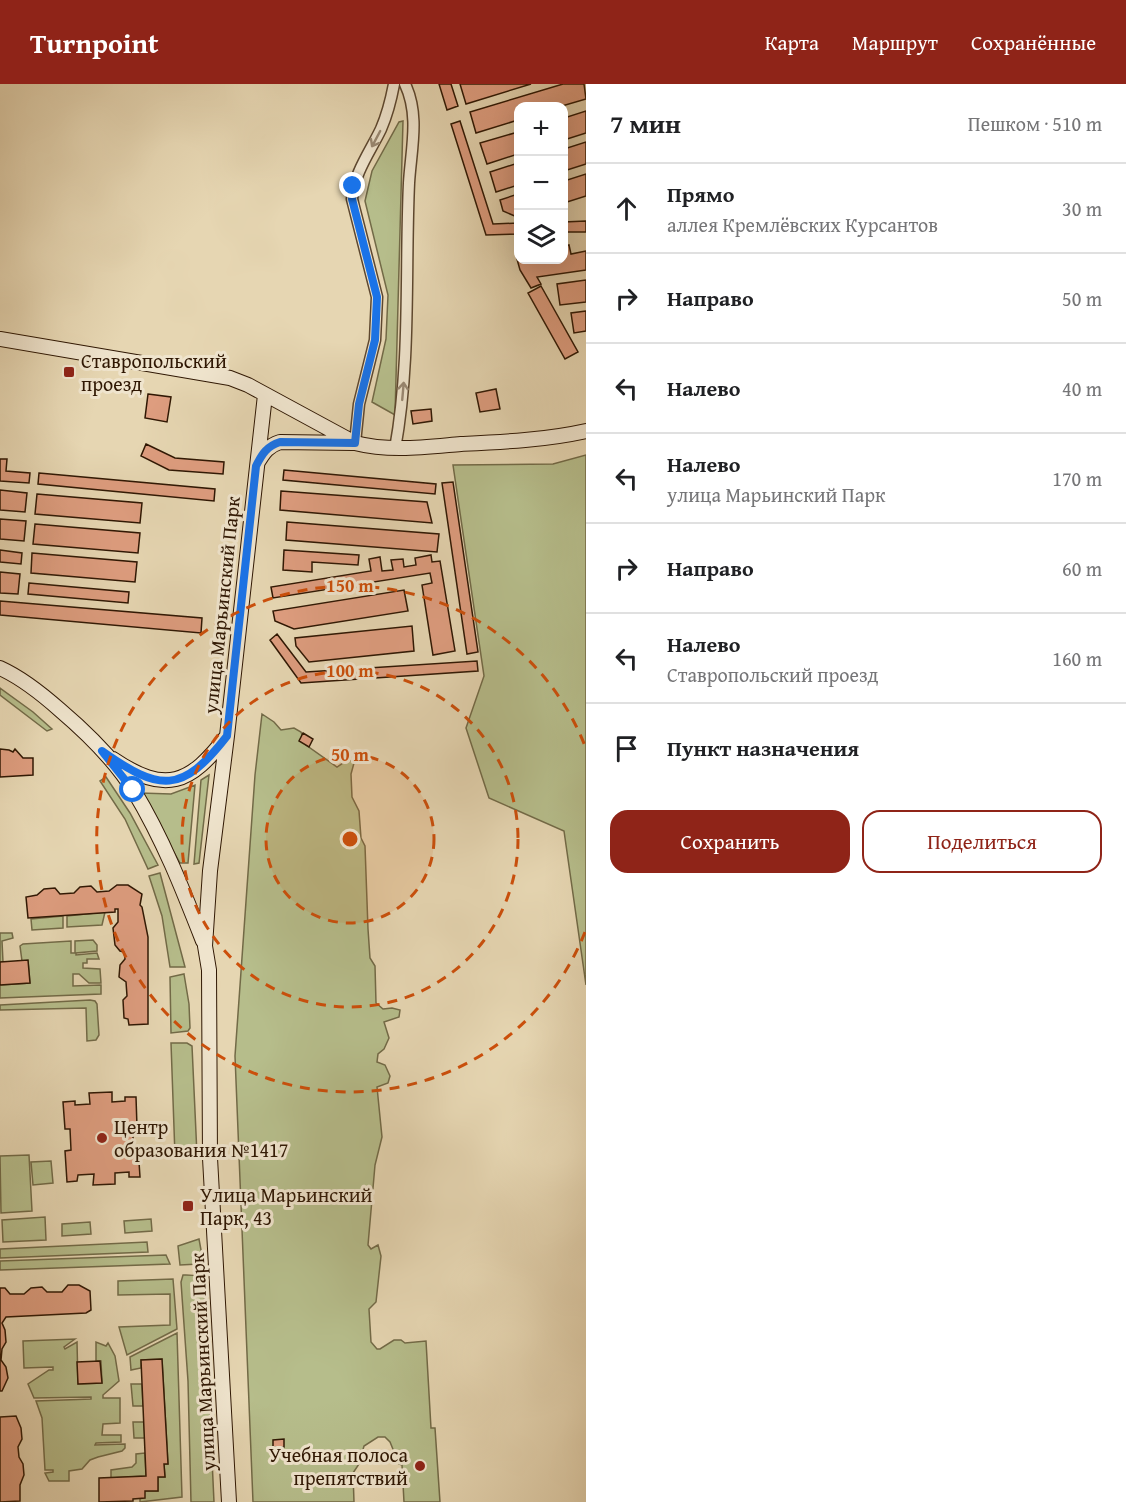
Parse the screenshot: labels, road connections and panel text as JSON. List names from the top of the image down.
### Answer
{
  "streets": {
    "street": ["улица Марьинский Парк"]
  },
  "places": {
    "transit": ["Ставропольский проезд", "Улица Марьинский Парк, 43"],
    "other": ["Центр образования №1417", "Учебная полоса препятствий"]
  },
  "page": {
    "header": "Turnpoint",
    "nav": ["Карта", "Маршрут", "Сохранённые"],
    "heading": ["7 мин", "Пешком · 510 m"],
    "map_buttons": ["+", "−"],
    "list": [
      ["Прямо", "аллея Кремлёвских Курсантов", "30 m"],
      ["Направо", "50 m"],
      ["Налево", "40 m"],
      ["Налево", "улица Марьинский Парк", "170 m"],
      ["Направо", "60 m"],
      ["Налево", "Ставропольский проезд", "160 m"],
      "Пункт назначения"
    ],
    "buttons": ["Сохранить", "Поделиться"]
  },
  "rings": ["150 m", "100 m", "50 m"]
}
